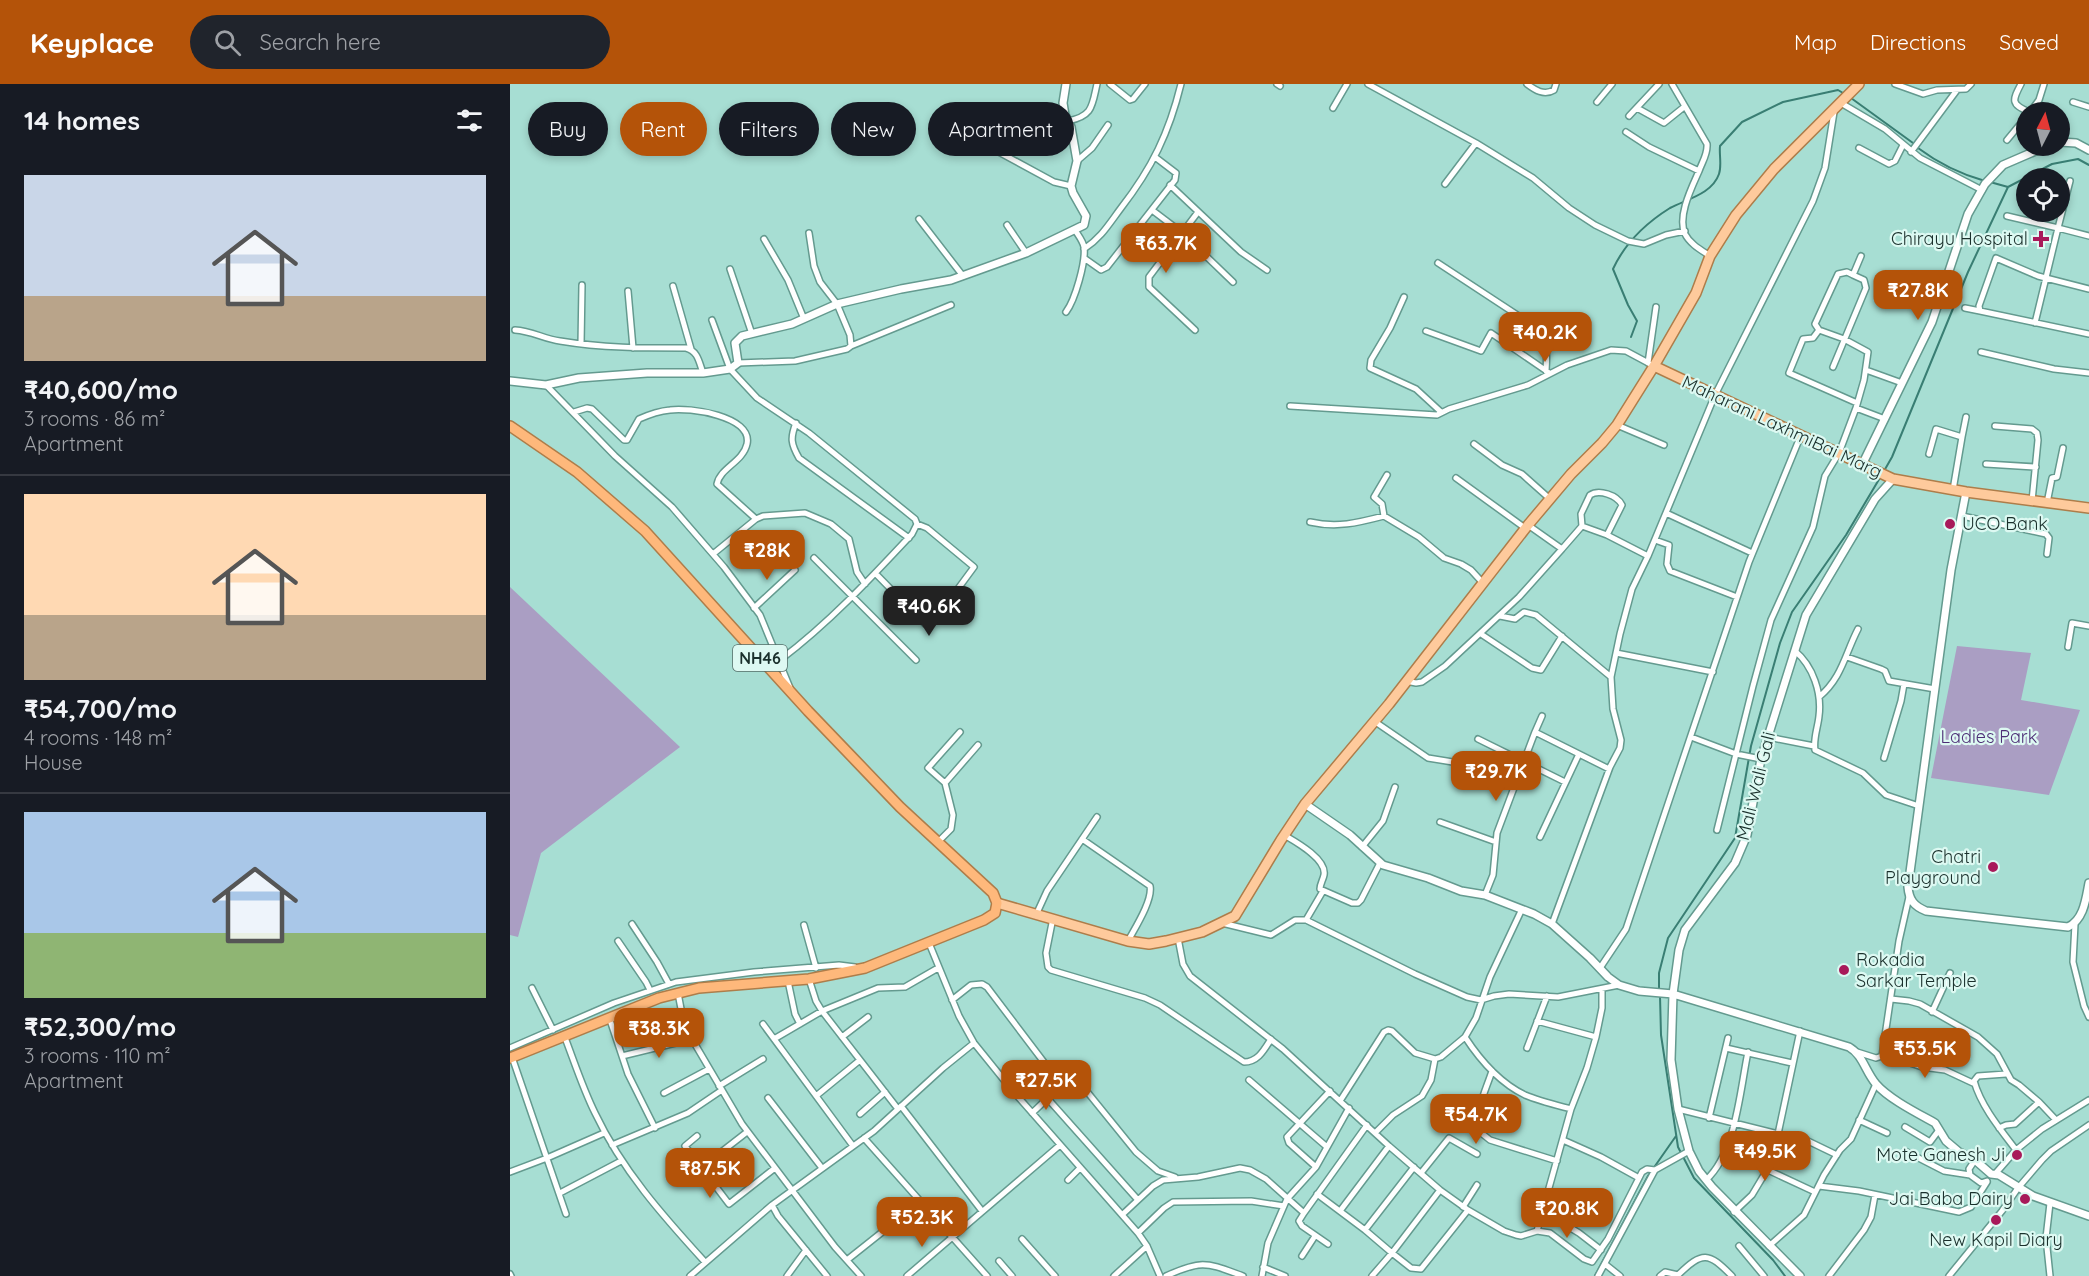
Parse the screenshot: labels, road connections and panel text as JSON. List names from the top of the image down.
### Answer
{
  "streets": {
    "highway": ["NH46"],
    "main road": ["Maharani LaxhmiBai Marg"],
    "street": ["Mali Wali Gali"]
  },
  "crossings": [
    ["Maharani LaxhmiBai Marg", "Mali Wali Gali"]
  ],
  "parks": ["Ladies Park"],
  "places": {
    "health": ["Chirayu Hospital"],
    "other": [
      "UCO Bank",
      "Chatri Playground",
      "Rokadia Sarkar Temple",
      "Mote Ganesh Ji",
      "Jai Baba Dairy",
      "New Kapil Diary"
    ]
  },
  "north": "top",
  "page": {
    "header": "Keyplace",
    "search": "Search here",
    "nav": ["Map", "Directions", "Saved"],
    "heading": "14 homes",
    "chip": [
      "Buy",
      "Rent",
      "Filters",
      "New",
      "Apartment"
    ],
    "list": [
      {
        "name": "₹40,600/mo",
        "note": "3 rooms · 86 m² · Apartment"
      },
      {
        "name": "₹54,700/mo",
        "note": "4 rooms · 148 m² · House"
      },
      {
        "name": "₹52,300/mo",
        "note": "3 rooms · 110 m² · Apartment"
      }
    ],
    "price": [
      "₹63.7K",
      "₹27.8K",
      "₹40.2K",
      "₹28K",
      "₹40.6K",
      "₹29.7K",
      "₹38.3K",
      "₹53.5K",
      "₹27.5K",
      "₹54.7K",
      "₹49.5K",
      "₹87.5K",
      "₹20.8K",
      "₹52.3K"
    ]
  }
}
